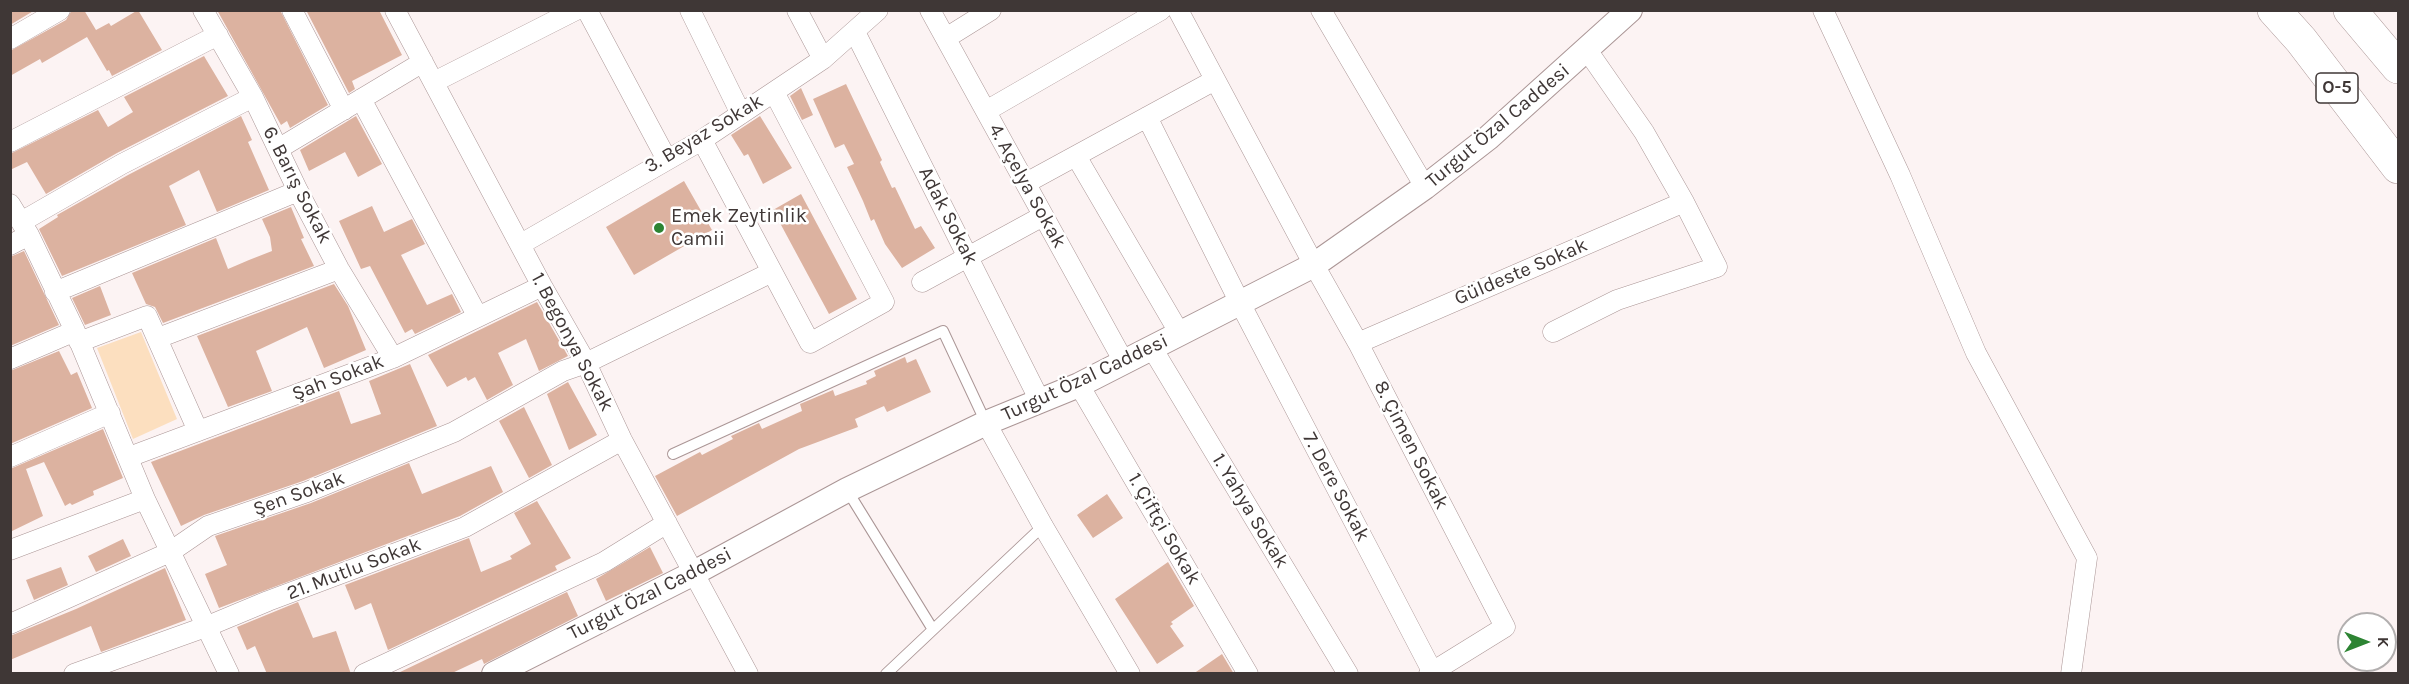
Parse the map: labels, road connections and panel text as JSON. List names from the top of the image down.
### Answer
{
  "streets": {
    "highway": ["O-5"],
    "street": [
      "Turgut Özal Caddesi",
      "3. Beyaz Sokak",
      "6. Barış Sokak",
      "4. Açelya Sokak",
      "Adak Sokak",
      "Güldeste Sokak",
      "1. Begonya Sokak",
      "Şah Sokak",
      "8. Çimen Sokak",
      "7. Dere Sokak",
      "Şen Sokak",
      "1. Yahya Sokak",
      "1. Çiftçi Sokak",
      "21. Mutlu Sokak"
    ]
  },
  "crossings": [
    ["Turgut Özal Caddesi", "4. Açelya Sokak"],
    ["Turgut Özal Caddesi", "Adak Sokak"],
    ["Turgut Özal Caddesi", "1. Begonya Sokak"],
    ["Turgut Özal Caddesi", "8. Çimen Sokak"],
    ["Turgut Özal Caddesi", "7. Dere Sokak"],
    ["Turgut Özal Caddesi", "1. Yahya Sokak"],
    ["Turgut Özal Caddesi", "1. Çiftçi Sokak"],
    ["3. Beyaz Sokak", "Adak Sokak"],
    ["3. Beyaz Sokak", "1. Begonya Sokak"],
    ["6. Barış Sokak", "Şah Sokak"],
    ["Güldeste Sokak", "8. Çimen Sokak"],
    ["1. Begonya Sokak", "Şah Sokak"],
    ["1. Begonya Sokak", "Şen Sokak"],
    ["1. Begonya Sokak", "21. Mutlu Sokak"],
    ["8. Çimen Sokak", "7. Dere Sokak"]
  ],
  "places": ["Emek Zeytinlik Camii"],
  "north": "right"
}
